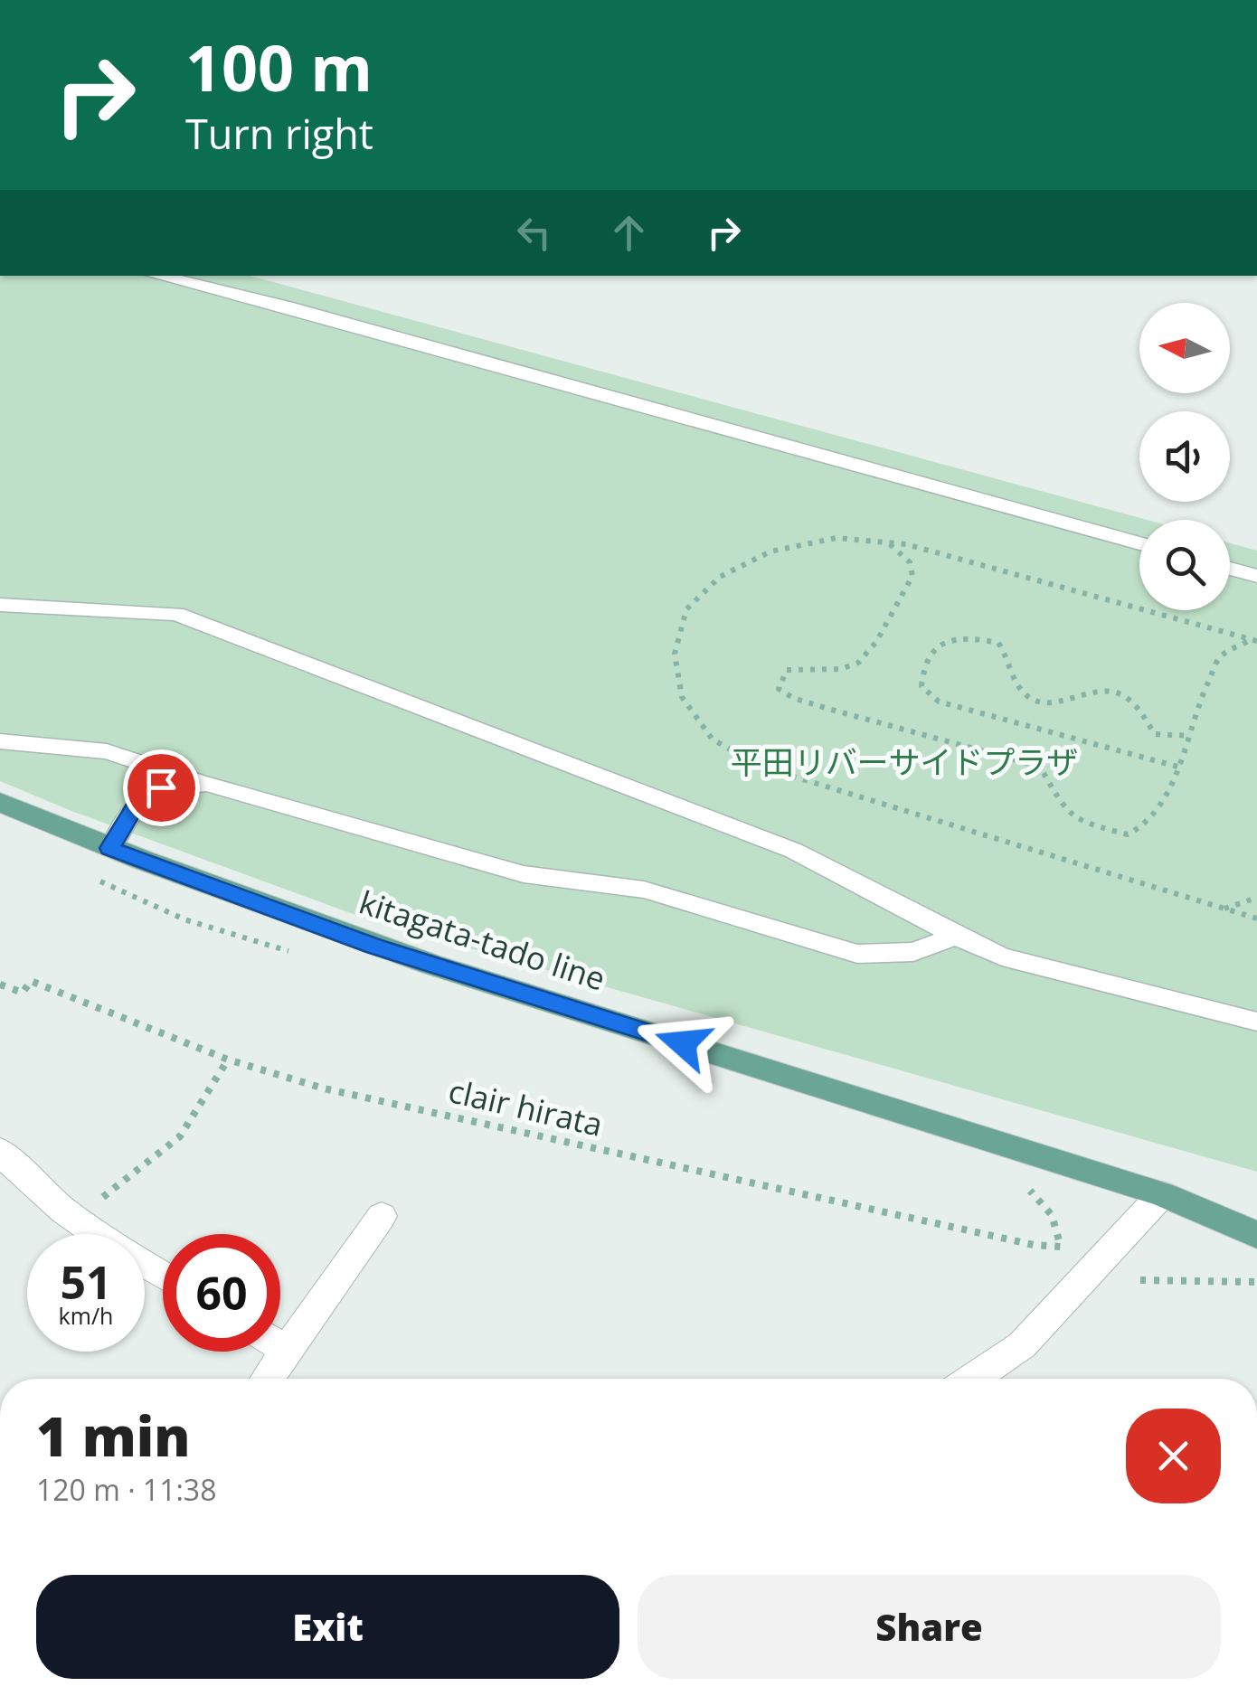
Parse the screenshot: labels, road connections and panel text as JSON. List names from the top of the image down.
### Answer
{
  "streets": {
    "main road": ["kitagata-tado line"],
    "path": ["clair hirata"]
  },
  "parks": ["平田リバーサイドプラザ"],
  "north": "left",
  "page": {
    "turn": ["100 m", "Turn right"],
    "speed": "51 km/h",
    "limit": "60",
    "heading": ["1 min", "120 m · 11:38"],
    "buttons": ["Exit", "Share"]
  }
}
